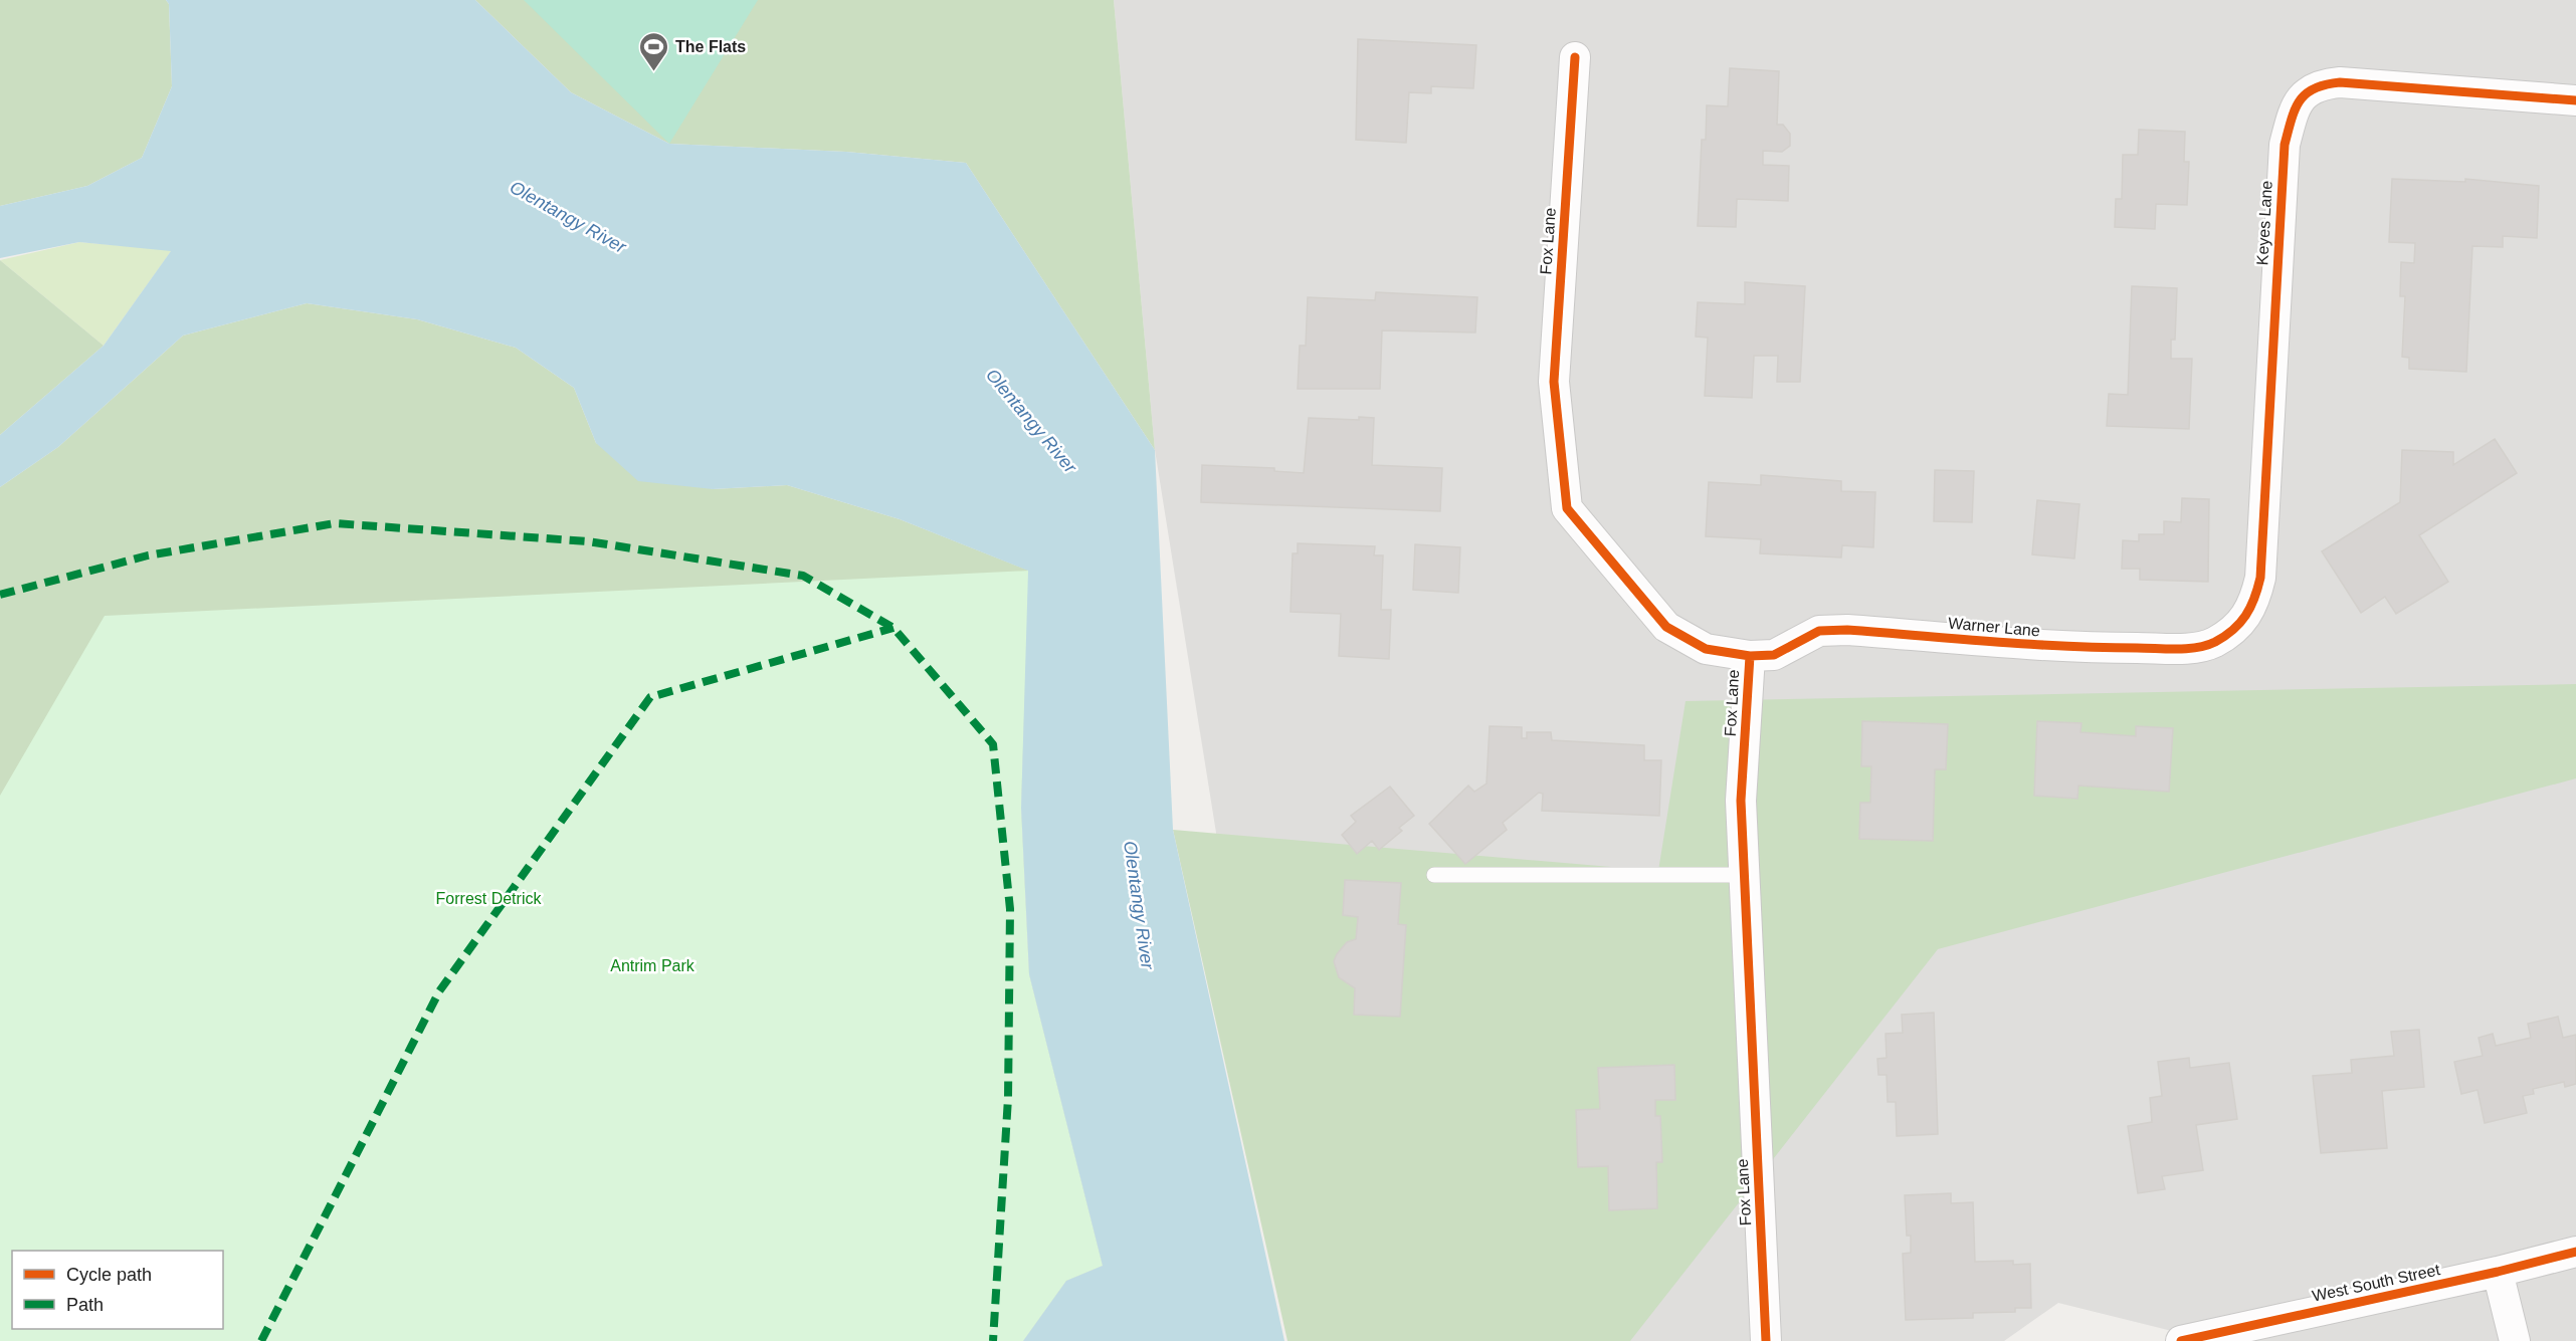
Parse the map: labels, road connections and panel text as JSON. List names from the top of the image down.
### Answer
{
  "streets": {
    "street": [
      "Keyes Lane",
      "Fox Lane",
      "Warner Lane",
      "West South Street"
    ]
  },
  "crossings": [
    ["Keyes Lane", "Warner Lane"],
    ["Fox Lane", "Warner Lane"]
  ],
  "water": ["Olentangy River"],
  "parks": ["Forrest Detrick", "Antrim Park"],
  "places": {
    "sports": ["The Flats"]
  },
  "legend": ["Cycle path", "Path"]
}
